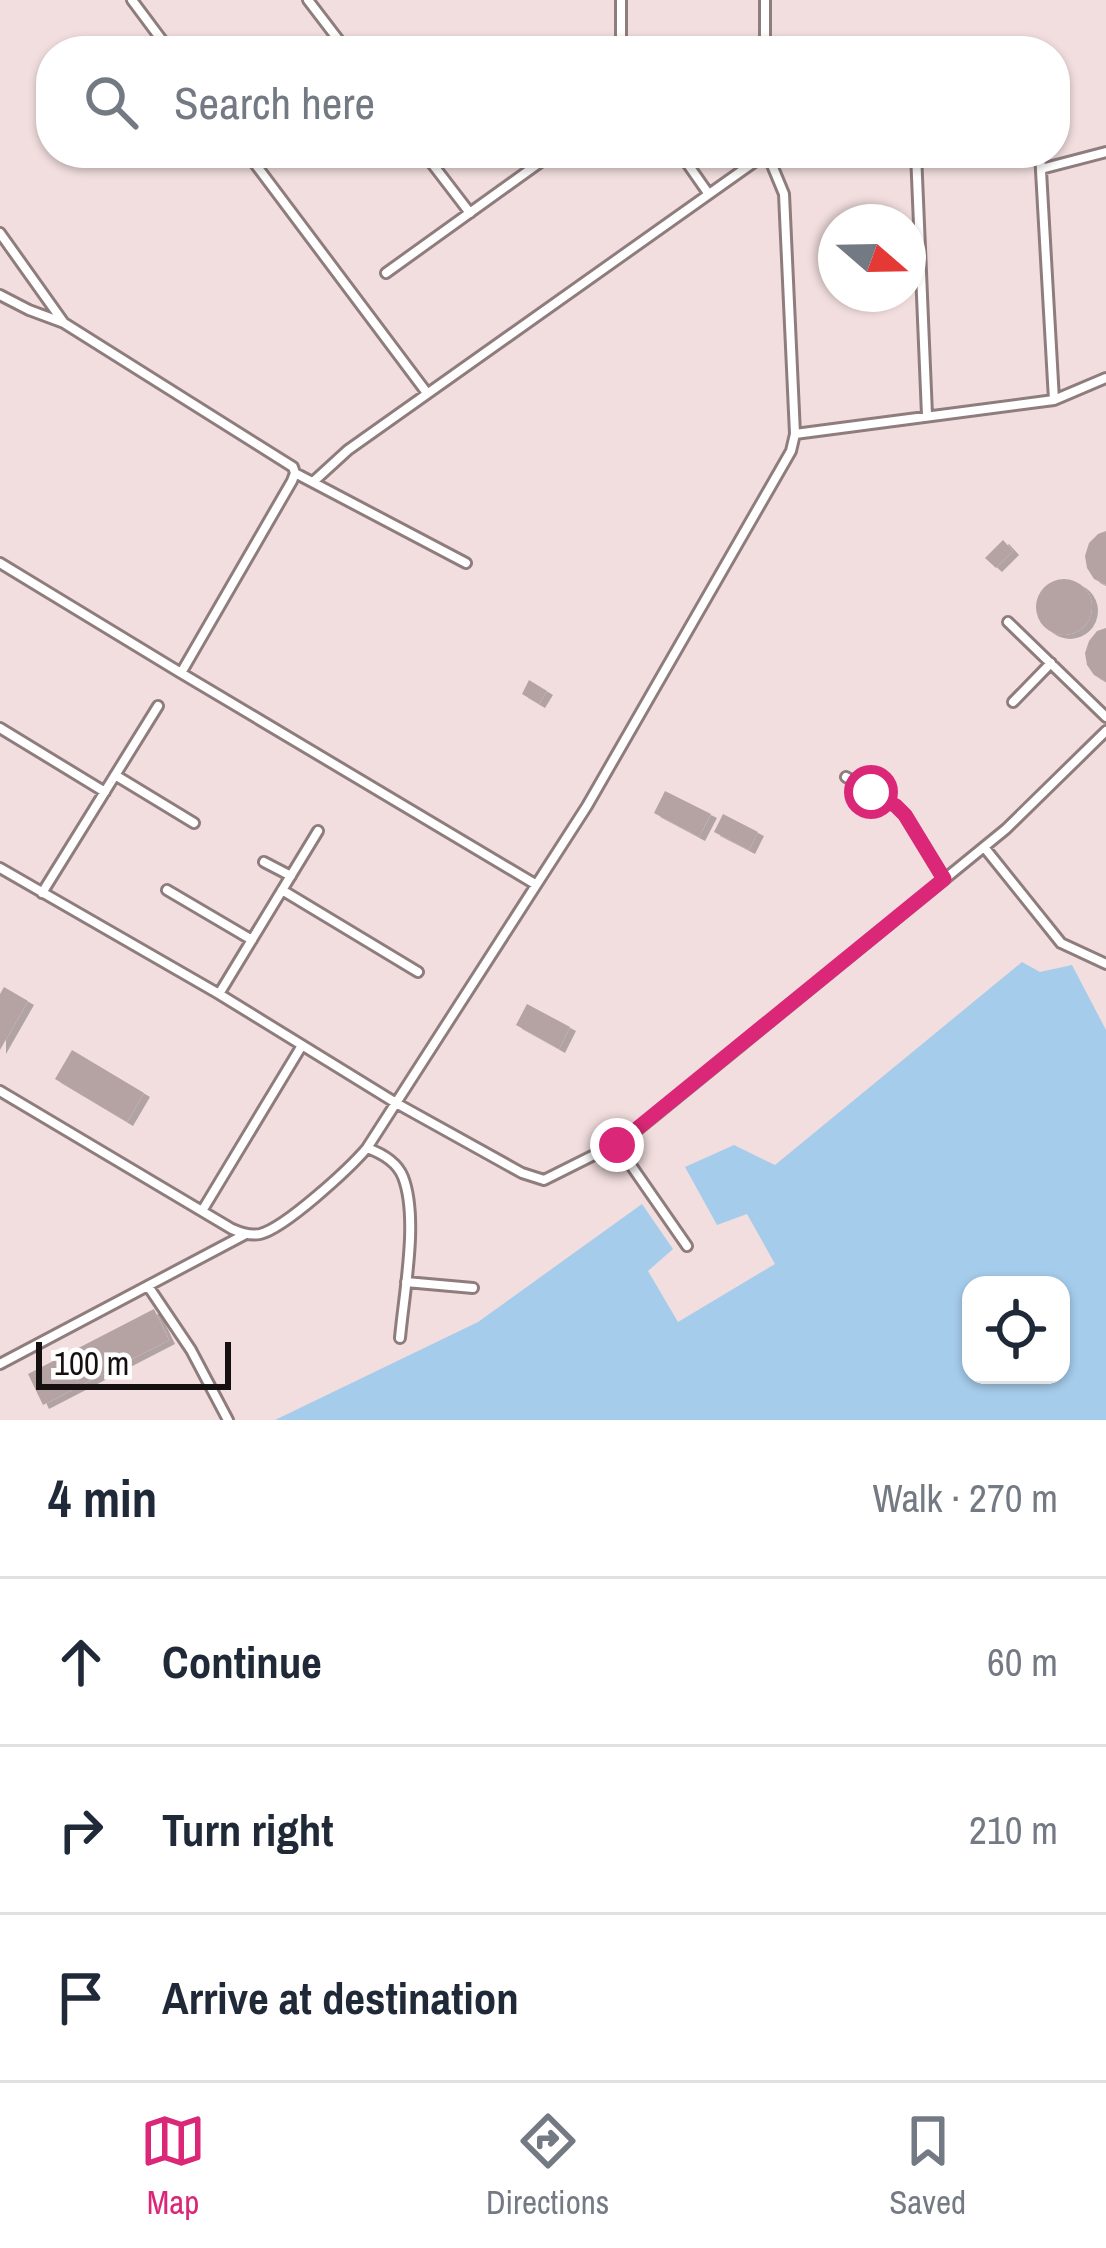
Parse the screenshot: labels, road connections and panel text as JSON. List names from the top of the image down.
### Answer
{
  "scale_bar": "100 m",
  "north": "right",
  "page": {
    "search": "Search here",
    "scale": "100 m",
    "heading": ["4 min", "Walk · 270 m"],
    "list": [
      ["Continue", "60 m"],
      ["Turn right", "210 m"],
      "Arrive at destination"
    ],
    "nav": ["Map", "Directions", "Saved"]
  }
}
